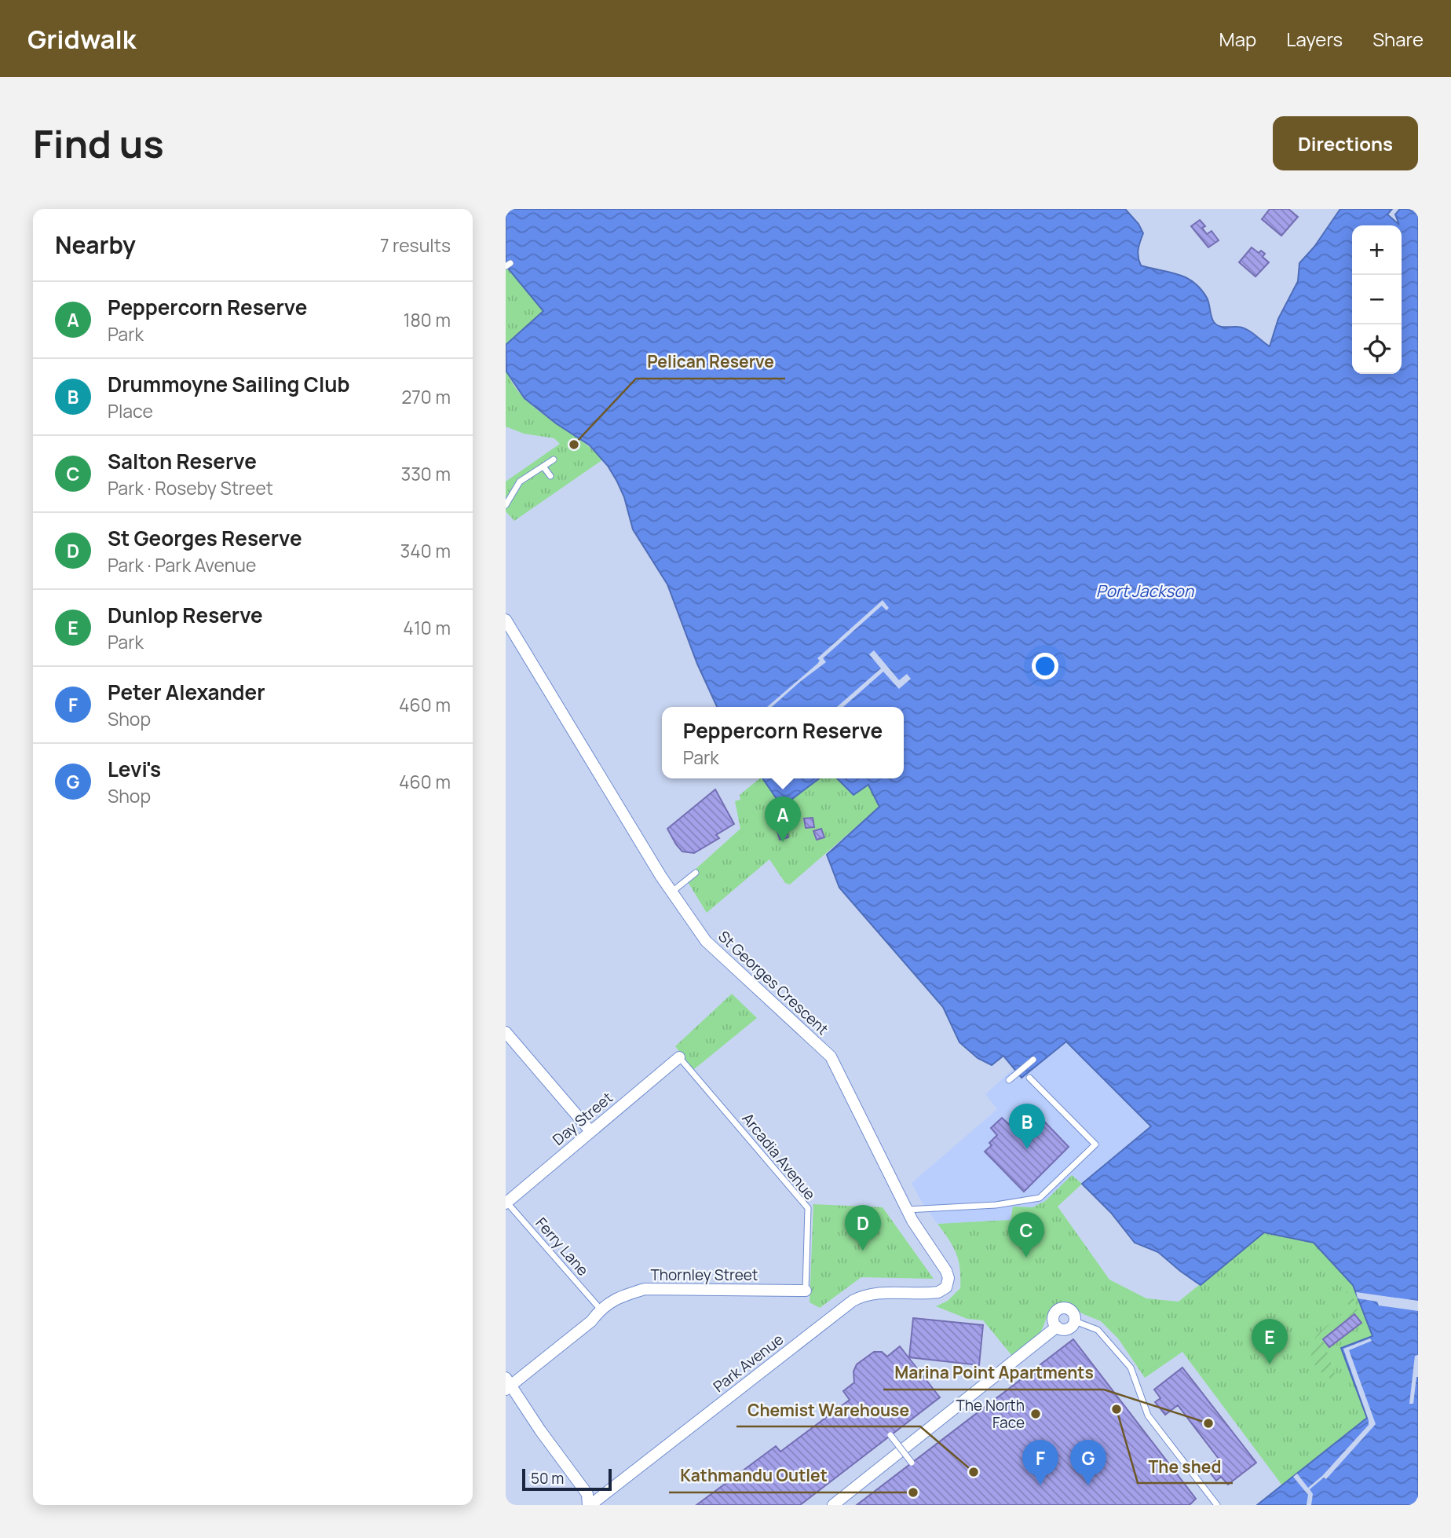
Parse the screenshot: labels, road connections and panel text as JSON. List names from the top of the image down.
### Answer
{
  "streets": {
    "street": [
      "St Georges Crescent",
      "Day Street",
      "Thornley Street",
      "Park Avenue"
    ],
    "lane": ["Arcadia Avenue", "Ferry Lane"]
  },
  "crossings": [
    ["St Georges Crescent", "Park Avenue"],
    ["Day Street", "Arcadia Avenue"],
    ["Day Street", "Ferry Lane"],
    ["Arcadia Avenue", "Thornley Street"],
    ["Ferry Lane", "Thornley Street"]
  ],
  "water": ["Port Jackson"],
  "places": [
    "Pelican Reserve",
    "The shed",
    "The North Face",
    "Marina Point Apartments",
    "Chemist Warehouse",
    "Kathmandu Outlet"
  ],
  "scale_bar": "50 m",
  "page": {
    "header": "Gridwalk",
    "nav": ["Map", "Layers", "Share"],
    "buttons": "Directions",
    "title": "Find us",
    "heading": ["Nearby", "7 results"],
    "map_buttons": ["+", "−"],
    "list": [
      {
        "mark": "A",
        "name": "Peppercorn Reserve",
        "note": "Park",
        "value": "180 m"
      },
      {
        "mark": "B",
        "name": "Drummoyne Sailing Club",
        "note": "Place",
        "value": "270 m"
      },
      {
        "mark": "C",
        "name": "Salton Reserve",
        "note": "Park · Roseby Street",
        "value": "330 m"
      },
      {
        "mark": "D",
        "name": "St Georges Reserve",
        "note": "Park · Park Avenue",
        "value": "340 m"
      },
      {
        "mark": "E",
        "name": "Dunlop Reserve",
        "note": "Park",
        "value": "410 m"
      },
      {
        "mark": "F",
        "name": "Peter Alexander",
        "note": "Shop",
        "value": "460 m"
      },
      {
        "mark": "G",
        "name": "Levi's",
        "note": "Shop",
        "value": "460 m"
      }
    ],
    "popup": ["Peppercorn Reserve", "Park"],
    "pins": [
      "A",
      "B",
      "D",
      "C",
      "E",
      "F",
      "G"
    ],
    "scale": "50 m"
  }
}
